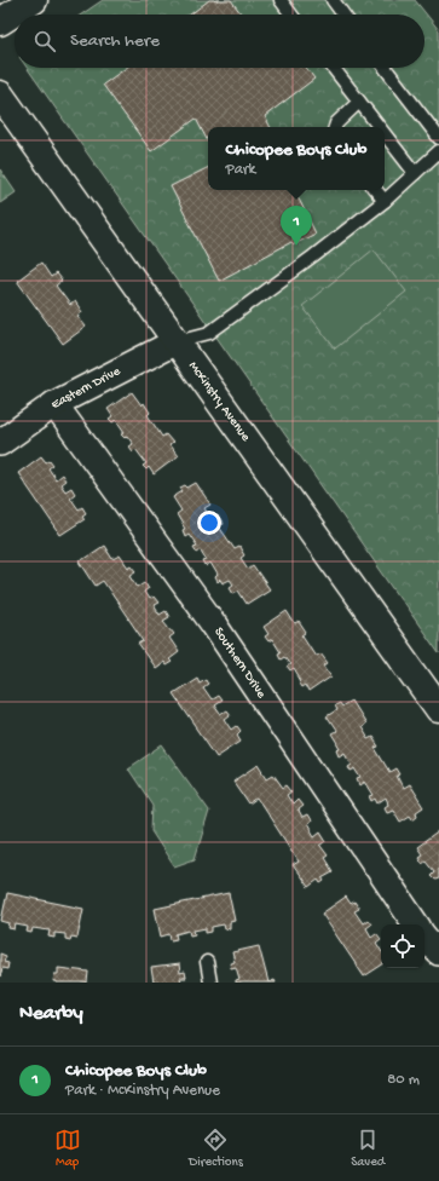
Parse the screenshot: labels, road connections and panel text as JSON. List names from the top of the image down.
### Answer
{
  "streets": {
    "street": ["Eastern Drive", "McKinstry Avenue", "Southern Drive"]
  },
  "crossings": [
    ["Eastern Drive", "McKinstry Avenue"],
    ["Eastern Drive", "Southern Drive"]
  ],
  "page": {
    "search": "Search here",
    "popup": ["Chicopee Boys Club", "Park"],
    "pins": "1",
    "heading": "Nearby",
    "list": [
      {
        "mark": "1",
        "name": "Chicopee Boys Club",
        "note": "Park · McKinstry Avenue",
        "value": "80 m"
      }
    ],
    "nav": ["Map", "Directions", "Saved"]
  }
}
